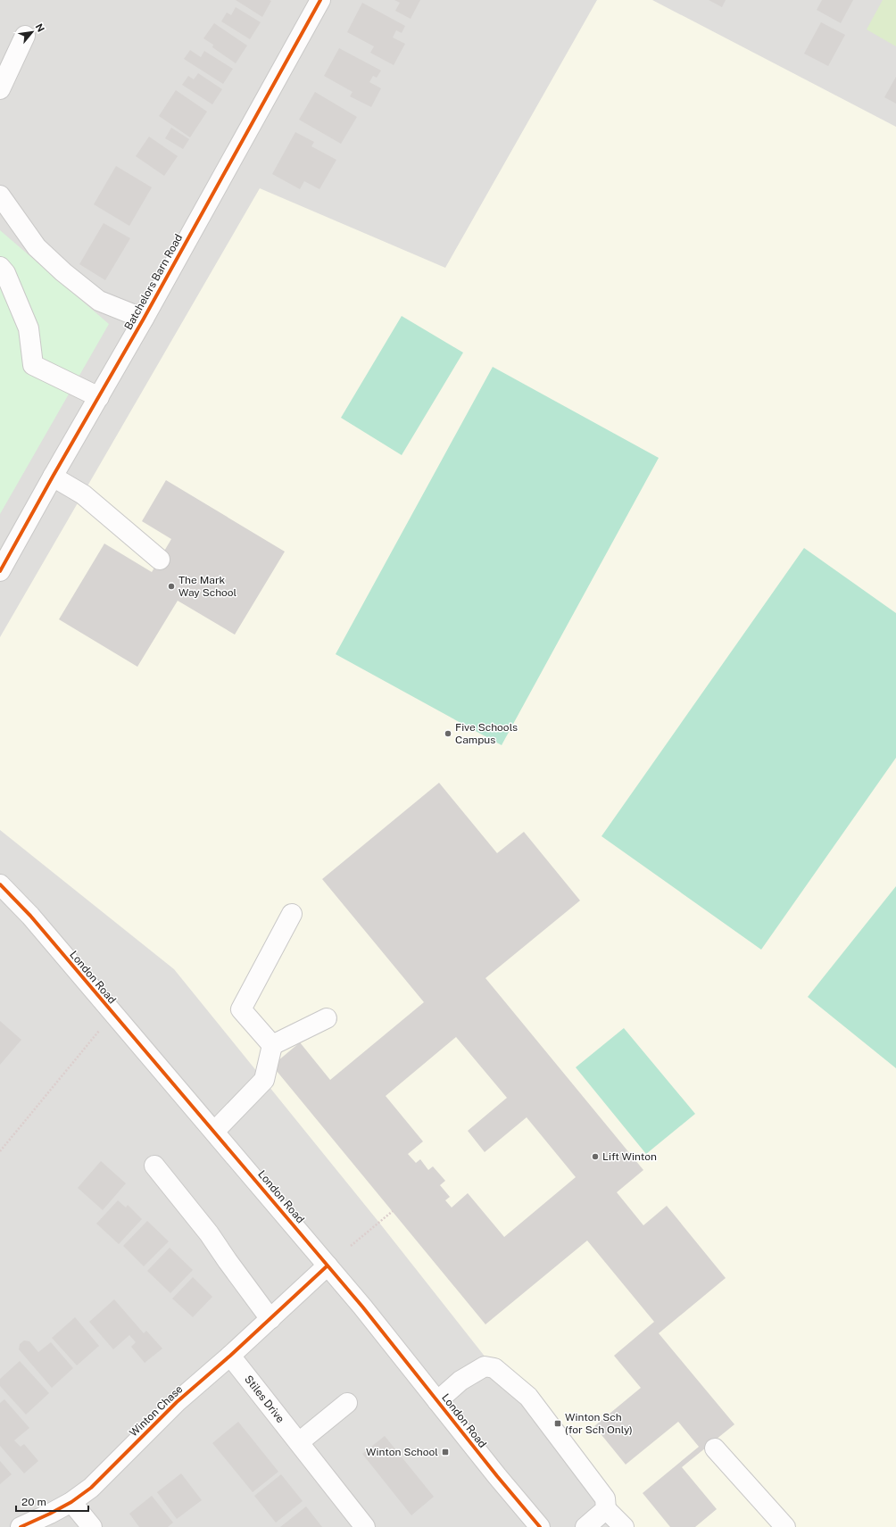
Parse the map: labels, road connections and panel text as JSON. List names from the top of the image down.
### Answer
{
  "streets": {
    "street": [
      "Batchelors Barn Road",
      "London Road",
      "Stiles Drive",
      "Winton Chase"
    ]
  },
  "crossings": [
    ["London Road", "Winton Chase"],
    ["Stiles Drive", "Winton Chase"]
  ],
  "places": {
    "other": ["The Mark Way School", "Five Schools Campus", "Lift Winton"],
    "transit": ["Winton Sch (for Sch Only)", "Winton School"]
  },
  "scale_bar": "20 m",
  "north": "top right"
}
